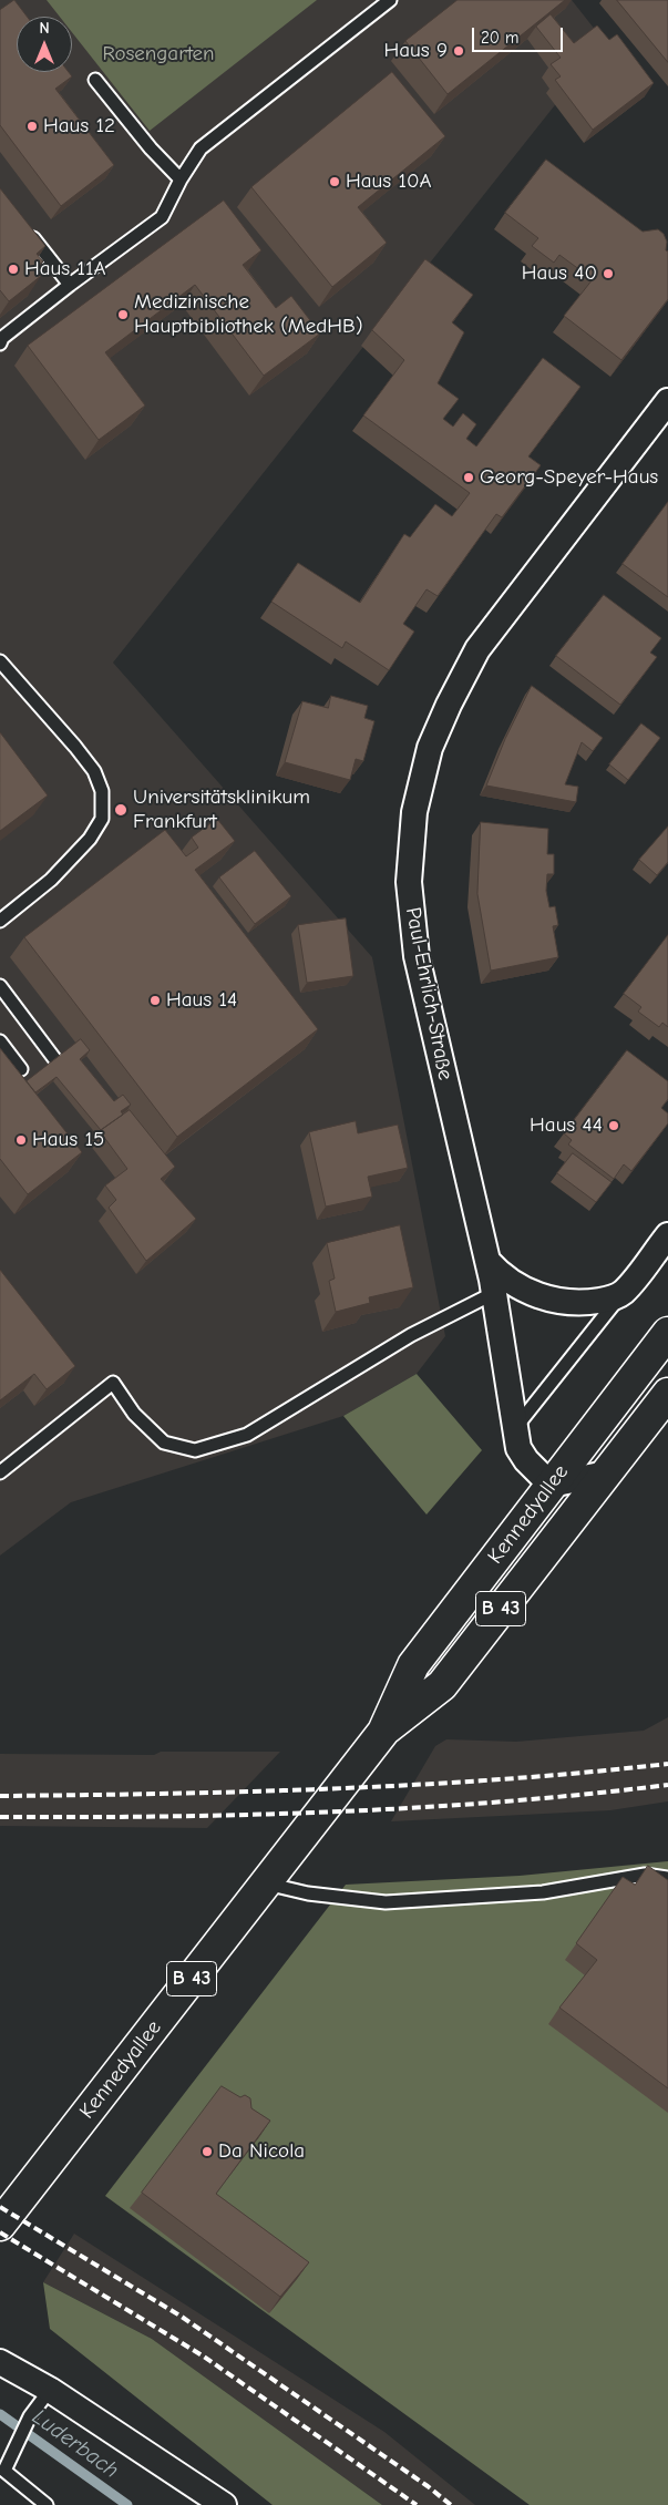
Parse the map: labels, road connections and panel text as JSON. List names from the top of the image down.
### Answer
{
  "streets": {
    "main road": ["Kennedyallee", "B 43"],
    "street": ["Paul-Ehrlich-Straße"]
  },
  "crossings": [
    ["Paul-Ehrlich-Straße", "Kennedyallee"]
  ],
  "water": ["Luderbach"],
  "parks": ["Rosengarten"],
  "places": [
    "Haus 9",
    "Haus 12",
    "Haus 10A",
    "Haus 11A",
    "Haus 40",
    "Medizinische Hauptbibliothek (MedHB)",
    "Georg-Speyer-Haus",
    "Universitätsklinikum Frankfurt",
    "Haus 14",
    "Haus 44",
    "Haus 15",
    "Da Nicola"
  ],
  "scale_bar": "20 m",
  "north": "top"
}
